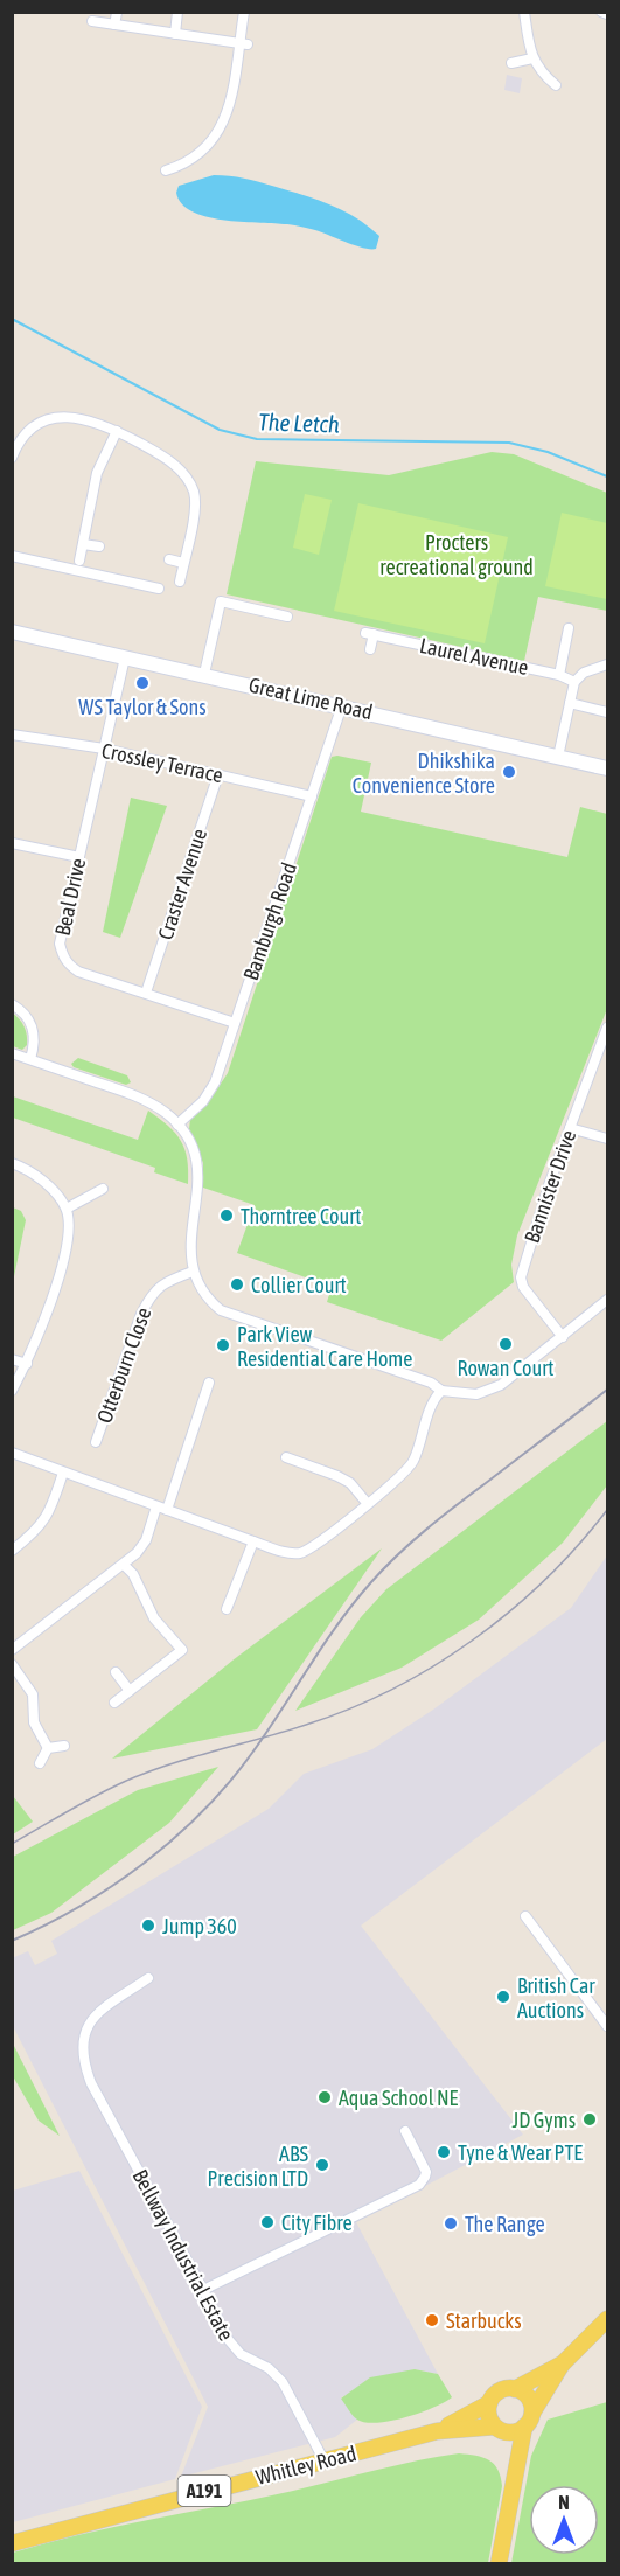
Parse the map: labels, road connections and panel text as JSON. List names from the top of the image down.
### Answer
{
  "streets": {
    "main road": ["Great Lime Road", "Whitley Road", "A191"],
    "street": [
      "Laurel Avenue",
      "Crossley Terrace",
      "Craster Avenue",
      "Beal Drive",
      "Bamburgh Road",
      "Bannister Drive",
      "Otterburn Close",
      "Bellway Industrial Estate"
    ]
  },
  "crossings": [
    ["Great Lime Road", "Beal Drive"],
    ["Great Lime Road", "Bamburgh Road"],
    ["Crossley Terrace", "Craster Avenue"],
    ["Crossley Terrace", "Beal Drive"],
    ["Crossley Terrace", "Bamburgh Road"],
    ["Craster Avenue", "Beal Drive"],
    ["Beal Drive", "Bamburgh Road"],
    ["Bellway Industrial Estate", "Whitley Road"],
    ["Whitley Road", "A191"]
  ],
  "water": ["The Letch"],
  "parks": ["Procters recreational ground"],
  "places": [
    "WS Taylor & Sons",
    "Dhikshika Convenience Store",
    "Thorntree Court",
    "Collier Court",
    "Rowan Court",
    "Park View Residential Care Home",
    "Jump 360",
    "British Car Auctions",
    "Aqua School NE",
    "JD Gyms",
    "Tyne & Wear PTE",
    "ABS Precision LTD",
    "City Fibre",
    "The Range",
    "Starbucks"
  ],
  "north": "top"
}
